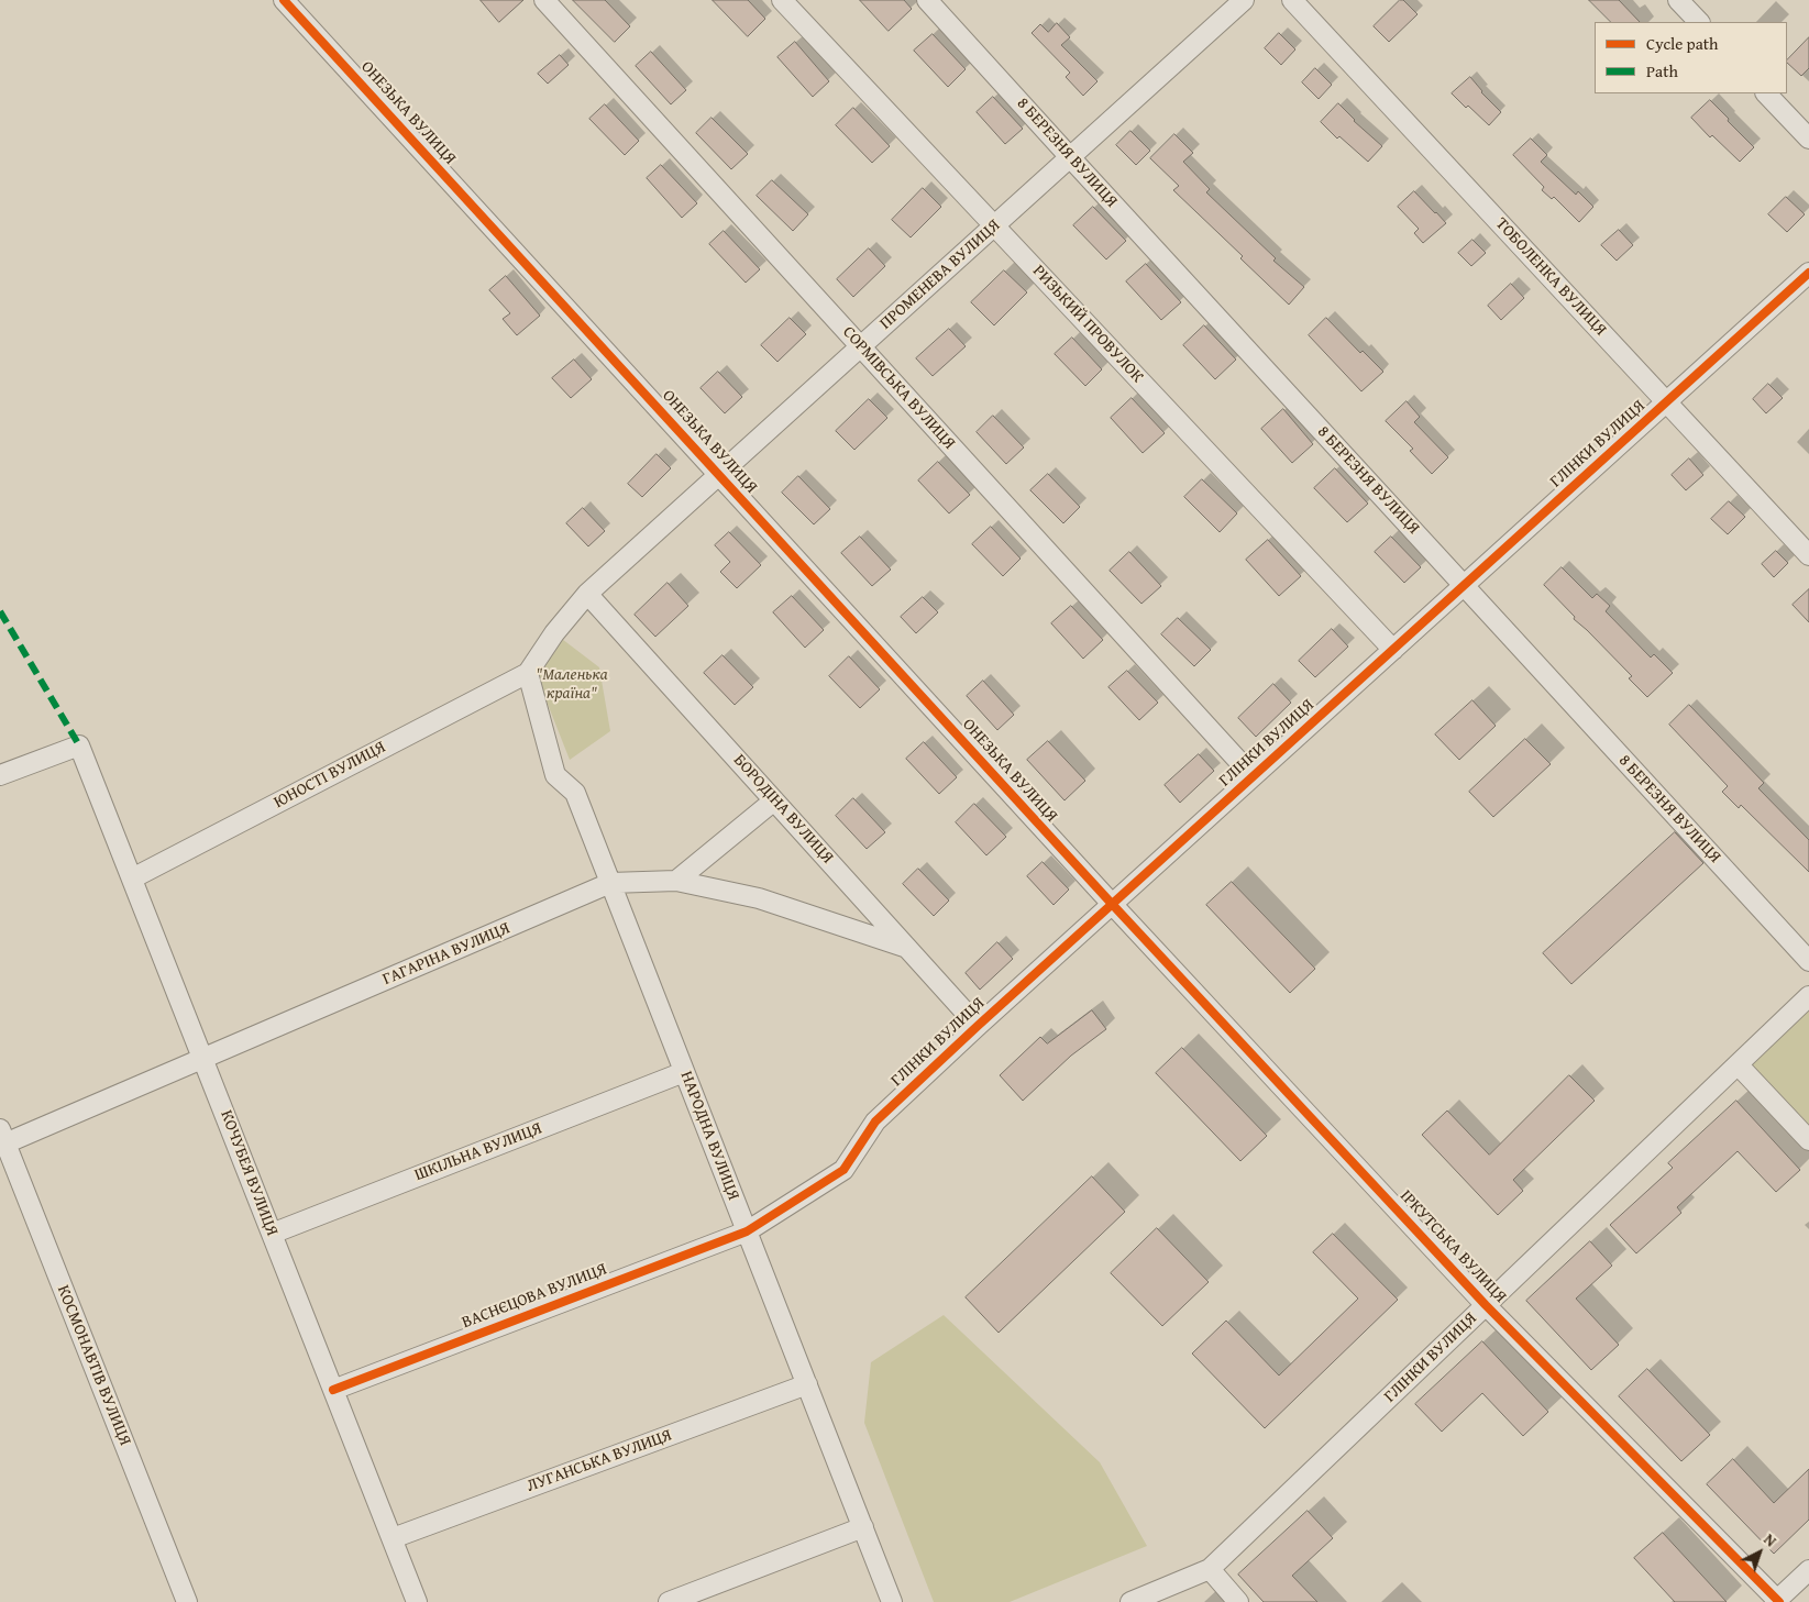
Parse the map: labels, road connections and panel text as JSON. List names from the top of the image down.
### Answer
{
  "streets": {
    "street": [
      "ОНЕЗЬКА ВУЛИЦЯ",
      "8 БЕРЕЗНЯ ВУЛИЦЯ",
      "ПРОМЕНЕВА ВУЛИЦЯ",
      "ТОБОЛЕНКА ВУЛИЦЯ",
      "РИЗЬКИЙ ПРОВУЛОК",
      "СОРМІВСЬКА ВУЛИЦЯ",
      "ГЛІНКИ ВУЛИЦЯ",
      "ЮНОСТІ ВУЛИЦЯ",
      "БОРОДІНА ВУЛИЦЯ",
      "ГАГАРІНА ВУЛИЦЯ",
      "НАРОДНА ВУЛИЦЯ",
      "ШКІЛЬНА ВУЛИЦЯ",
      "КОЧУБЕЯ ВУЛИЦЯ",
      "ІРКУТСЬКА ВУЛИЦЯ",
      "ВАСНЄЦОВА ВУЛИЦЯ",
      "КОСМОНАВТІВ ВУЛИЦЯ",
      "ЛУГАНСЬКА ВУЛИЦЯ"
    ]
  },
  "crossings": [
    ["ОНЕЗЬКА ВУЛИЦЯ", "ПРОМЕНЕВА ВУЛИЦЯ"],
    ["ОНЕЗЬКА ВУЛИЦЯ", "ГЛІНКИ ВУЛИЦЯ"],
    ["ОНЕЗЬКА ВУЛИЦЯ", "ІРКУТСЬКА ВУЛИЦЯ"],
    ["8 БЕРЕЗНЯ ВУЛИЦЯ", "ПРОМЕНЕВА ВУЛИЦЯ"],
    ["8 БЕРЕЗНЯ ВУЛИЦЯ", "ГЛІНКИ ВУЛИЦЯ"],
    ["ПРОМЕНЕВА ВУЛИЦЯ", "РИЗЬКИЙ ПРОВУЛОК"],
    ["ПРОМЕНЕВА ВУЛИЦЯ", "СОРМІВСЬКА ВУЛИЦЯ"],
    ["ПРОМЕНЕВА ВУЛИЦЯ", "ЮНОСТІ ВУЛИЦЯ"],
    ["ПРОМЕНЕВА ВУЛИЦЯ", "БОРОДІНА ВУЛИЦЯ"],
    ["ПРОМЕНЕВА ВУЛИЦЯ", "НАРОДНА ВУЛИЦЯ"],
    ["ТОБОЛЕНКА ВУЛИЦЯ", "ГЛІНКИ ВУЛИЦЯ"],
    ["РИЗЬКИЙ ПРОВУЛОК", "ГЛІНКИ ВУЛИЦЯ"],
    ["СОРМІВСЬКА ВУЛИЦЯ", "ГЛІНКИ ВУЛИЦЯ"],
    ["ГЛІНКИ ВУЛИЦЯ", "БОРОДІНА ВУЛИЦЯ"],
    ["ГЛІНКИ ВУЛИЦЯ", "НАРОДНА ВУЛИЦЯ"],
    ["ГЛІНКИ ВУЛИЦЯ", "ІРКУТСЬКА ВУЛИЦЯ"],
    ["ГЛІНКИ ВУЛИЦЯ", "ВАСНЄЦОВА ВУЛИЦЯ"],
    ["ЮНОСТІ ВУЛИЦЯ", "НАРОДНА ВУЛИЦЯ"],
    ["ЮНОСТІ ВУЛИЦЯ", "КОЧУБЕЯ ВУЛИЦЯ"],
    ["БОРОДІНА ВУЛИЦЯ", "ГАГАРІНА ВУЛИЦЯ"],
    ["ГАГАРІНА ВУЛИЦЯ", "НАРОДНА ВУЛИЦЯ"],
    ["ГАГАРІНА ВУЛИЦЯ", "КОЧУБЕЯ ВУЛИЦЯ"],
    ["ГАГАРІНА ВУЛИЦЯ", "КОСМОНАВТІВ ВУЛИЦЯ"],
    ["НАРОДНА ВУЛИЦЯ", "ШКІЛЬНА ВУЛИЦЯ"],
    ["НАРОДНА ВУЛИЦЯ", "ВАСНЄЦОВА ВУЛИЦЯ"],
    ["НАРОДНА ВУЛИЦЯ", "ЛУГАНСЬКА ВУЛИЦЯ"],
    ["ШКІЛЬНА ВУЛИЦЯ", "КОЧУБЕЯ ВУЛИЦЯ"],
    ["КОЧУБЕЯ ВУЛИЦЯ", "ВАСНЄЦОВА ВУЛИЦЯ"],
    ["КОЧУБЕЯ ВУЛИЦЯ", "ЛУГАНСЬКА ВУЛИЦЯ"]
  ],
  "parks": ["\"Маленька країна\""],
  "legend": ["Cycle path", "Path"],
  "north": "top right"
}
